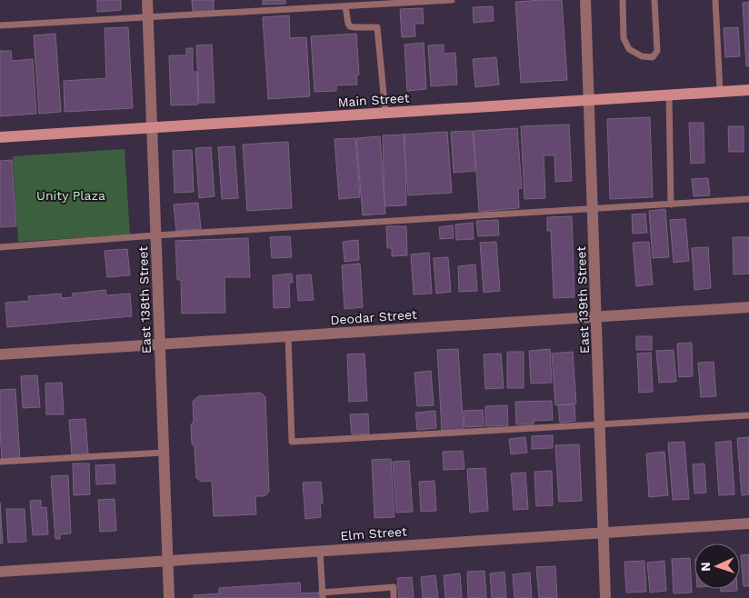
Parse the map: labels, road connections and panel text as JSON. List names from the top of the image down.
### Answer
{
  "streets": {
    "street": [
      "Main Street",
      "East 138th Street",
      "East 139th Street",
      "Deodar Street",
      "Elm Street"
    ]
  },
  "crossings": [
    ["Main Street", "East 138th Street"],
    ["Main Street", "East 139th Street"],
    ["East 138th Street", "Deodar Street"],
    ["East 138th Street", "Elm Street"],
    ["East 139th Street", "Deodar Street"],
    ["East 139th Street", "Elm Street"]
  ],
  "parks": ["Unity Plaza"],
  "north": "left"
}
